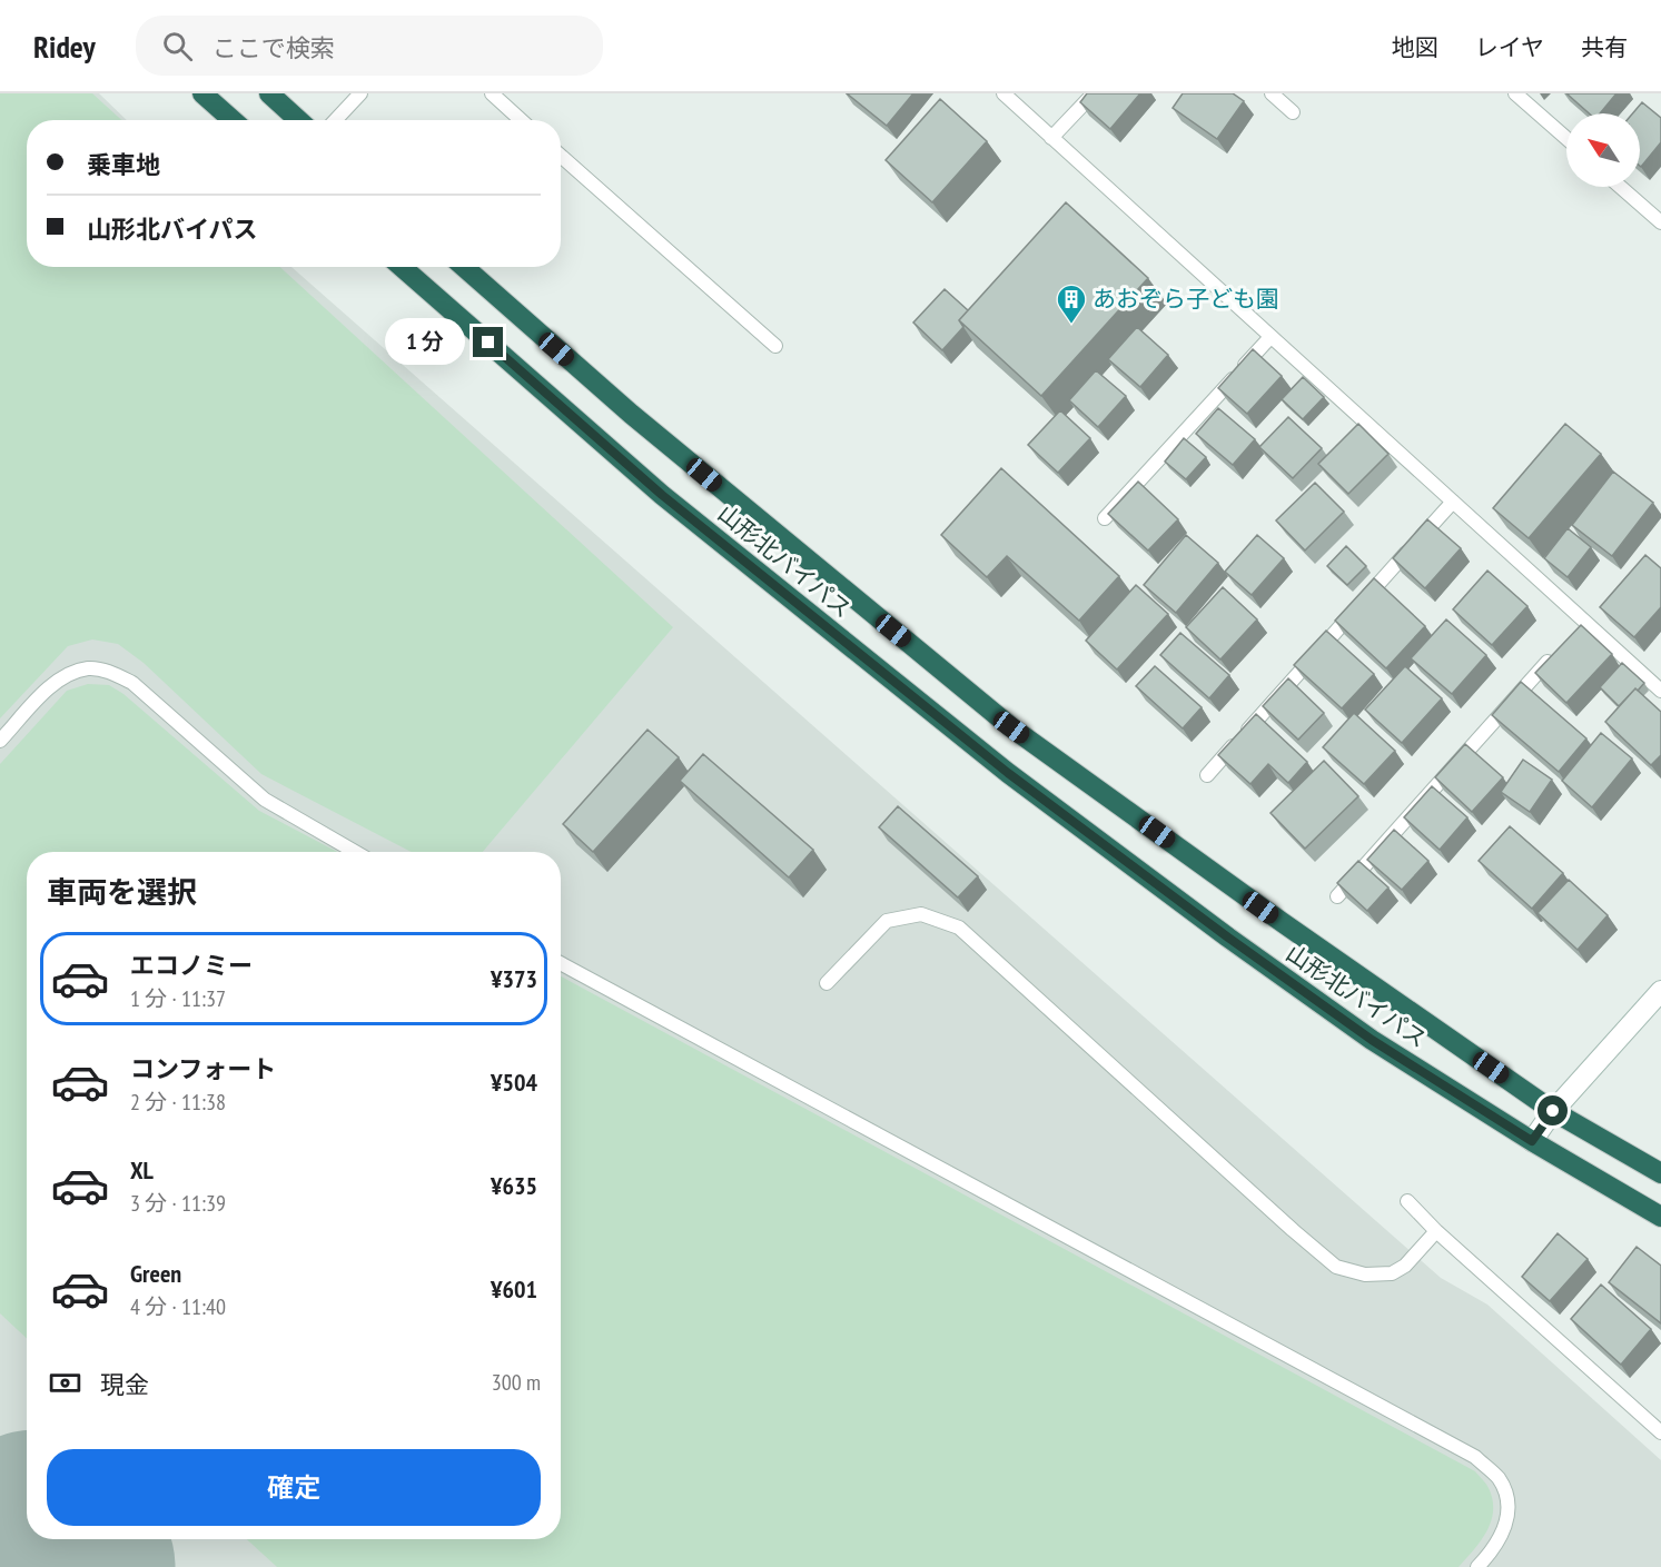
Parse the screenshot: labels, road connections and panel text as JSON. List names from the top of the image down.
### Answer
{
  "streets": {
    "highway": ["山形北バイパス"]
  },
  "places": {
    "building": ["あおぞら子ども園"]
  },
  "north": "top left",
  "page": {
    "header": "Ridey",
    "search": "ここで検索",
    "nav": ["地図", "レイヤ", "共有"],
    "banner": ["乗車地", "山形北バイパス"],
    "bubble": "1 分",
    "heading": "車両を選択",
    "list": [
      {
        "name": "エコノミー",
        "note": "1 分 · 11:37",
        "value": "¥373"
      },
      {
        "name": "コンフォート",
        "note": "2 分 · 11:38",
        "value": "¥504"
      },
      {
        "name": "XL",
        "note": "3 分 · 11:39",
        "value": "¥635"
      },
      {
        "name": "Green",
        "note": "4 分 · 11:40",
        "value": "¥601"
      }
    ],
    "pay": ["現金", "300 m"],
    "buttons": "確定"
  }
}
